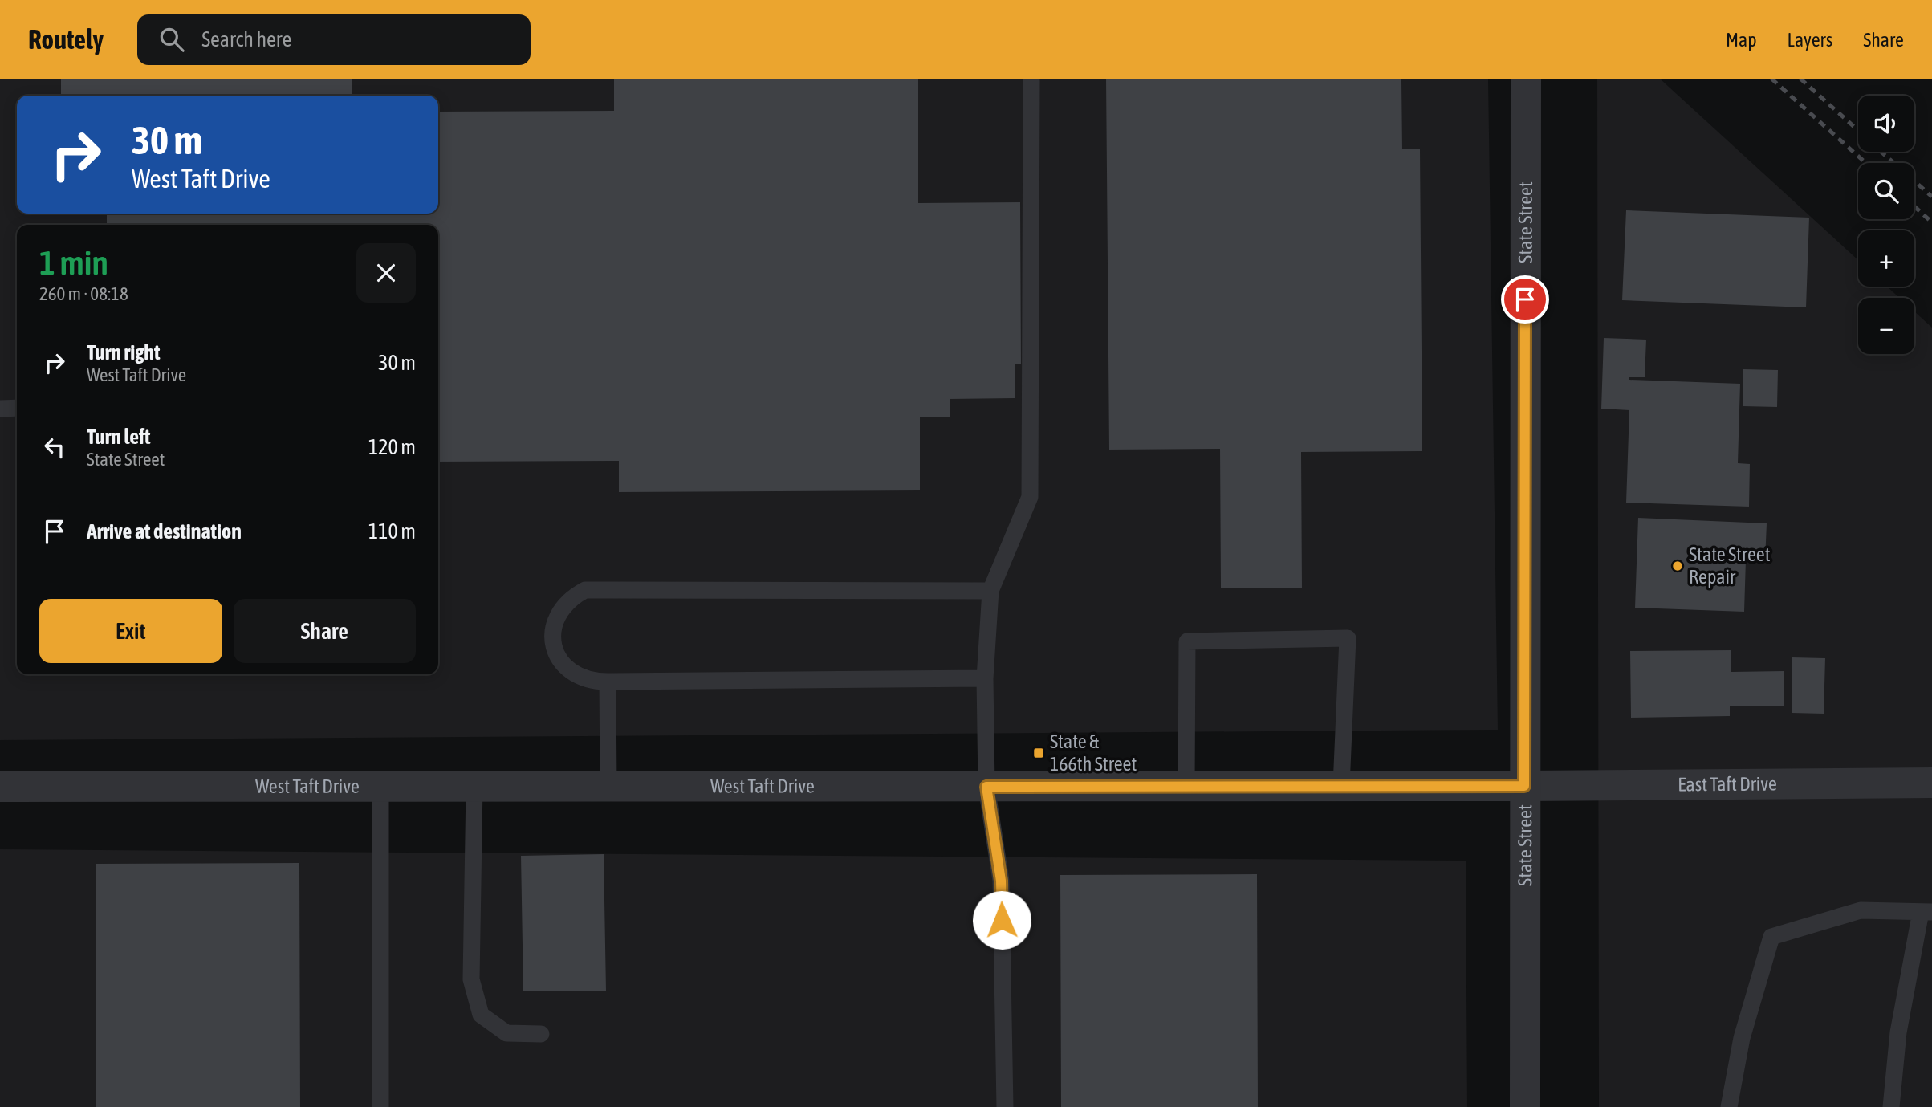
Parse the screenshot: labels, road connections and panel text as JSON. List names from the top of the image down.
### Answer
{
  "streets": {
    "street": ["State Street", "East Taft Drive", "West Taft Drive"]
  },
  "crossings": [
    ["State Street", "East Taft Drive"],
    ["State Street", "West Taft Drive"],
    ["East Taft Drive", "West Taft Drive"]
  ],
  "places": {
    "other": ["State Street Repair"],
    "transit": ["State & 166th Street"]
  },
  "page": {
    "header": "Routely",
    "search": "Search here",
    "nav": ["Map", "Layers", "Share"],
    "map_buttons": ["+", "−"],
    "turn": ["30 m", "West Taft Drive"],
    "heading": ["1 min", "260 m · 08:18"],
    "list": [
      {
        "name": "Turn right",
        "note": "West Taft Drive",
        "value": "30 m"
      },
      {
        "name": "Turn left",
        "note": "State Street",
        "value": "120 m"
      },
      {
        "name": "Arrive at destination",
        "value": "110 m"
      }
    ],
    "buttons": ["Exit", "Share"]
  }
}
